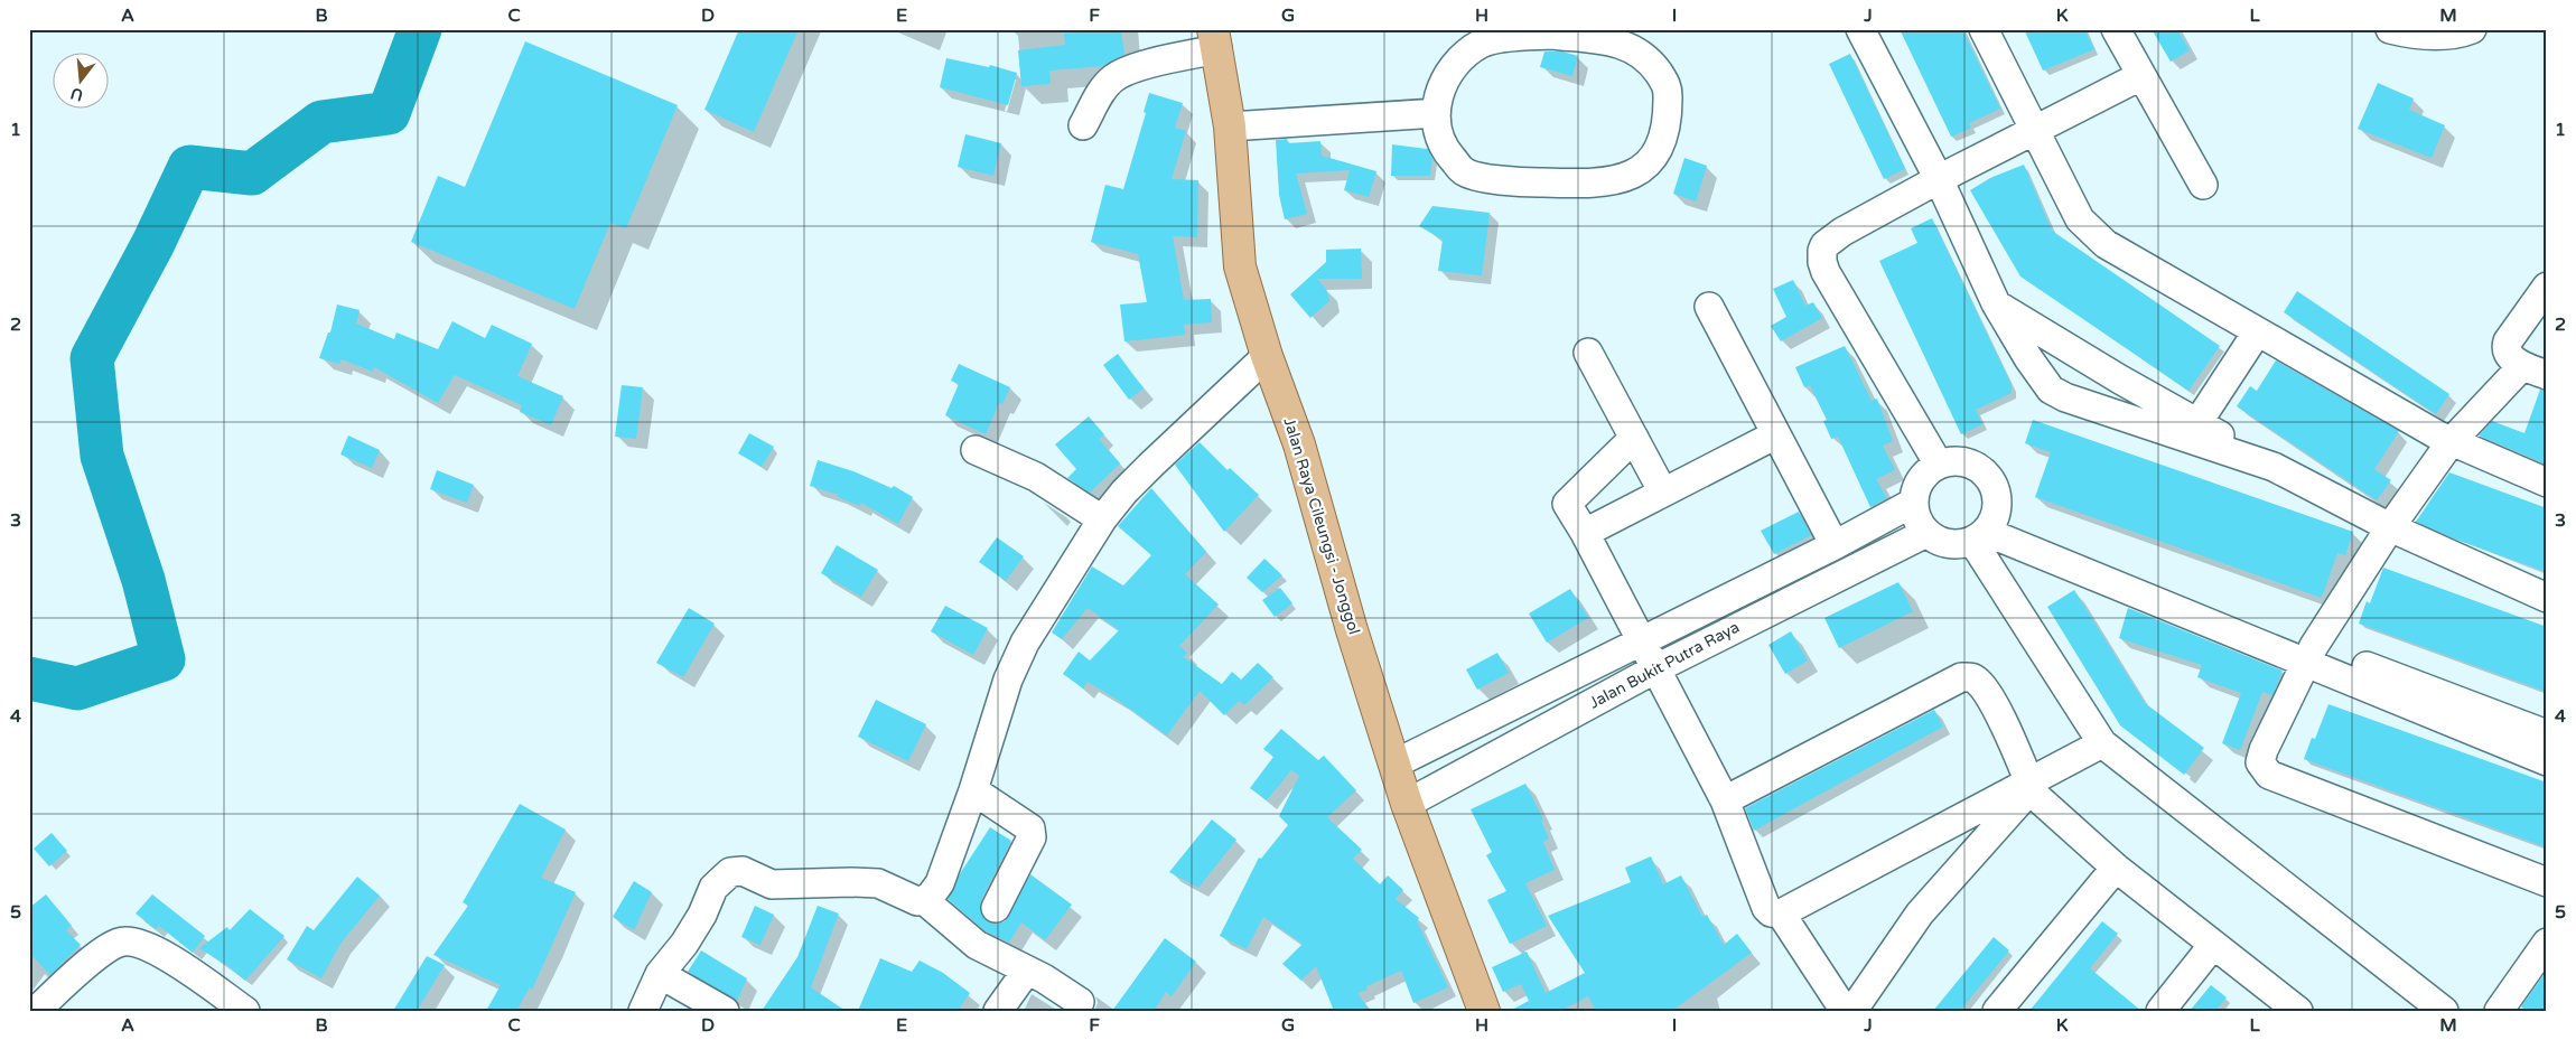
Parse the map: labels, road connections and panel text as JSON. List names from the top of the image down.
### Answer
{
  "streets": {
    "main road": ["Jalan Raya Cileungsi - Jonggol"],
    "street": ["Jalan Bukit Putra Raya"]
  },
  "crossings": [
    ["Jalan Raya Cileungsi - Jonggol", "Jalan Bukit Putra Raya"]
  ],
  "north": "bottom",
  "grid": {
    "columns": [
      "A",
      "B",
      "C",
      "D",
      "E",
      "F",
      "G",
      "H",
      "I",
      "J",
      "K",
      "L",
      "M"
    ],
    "rows": [
      "1",
      "2",
      "3",
      "4",
      "5"
    ]
  }
}
